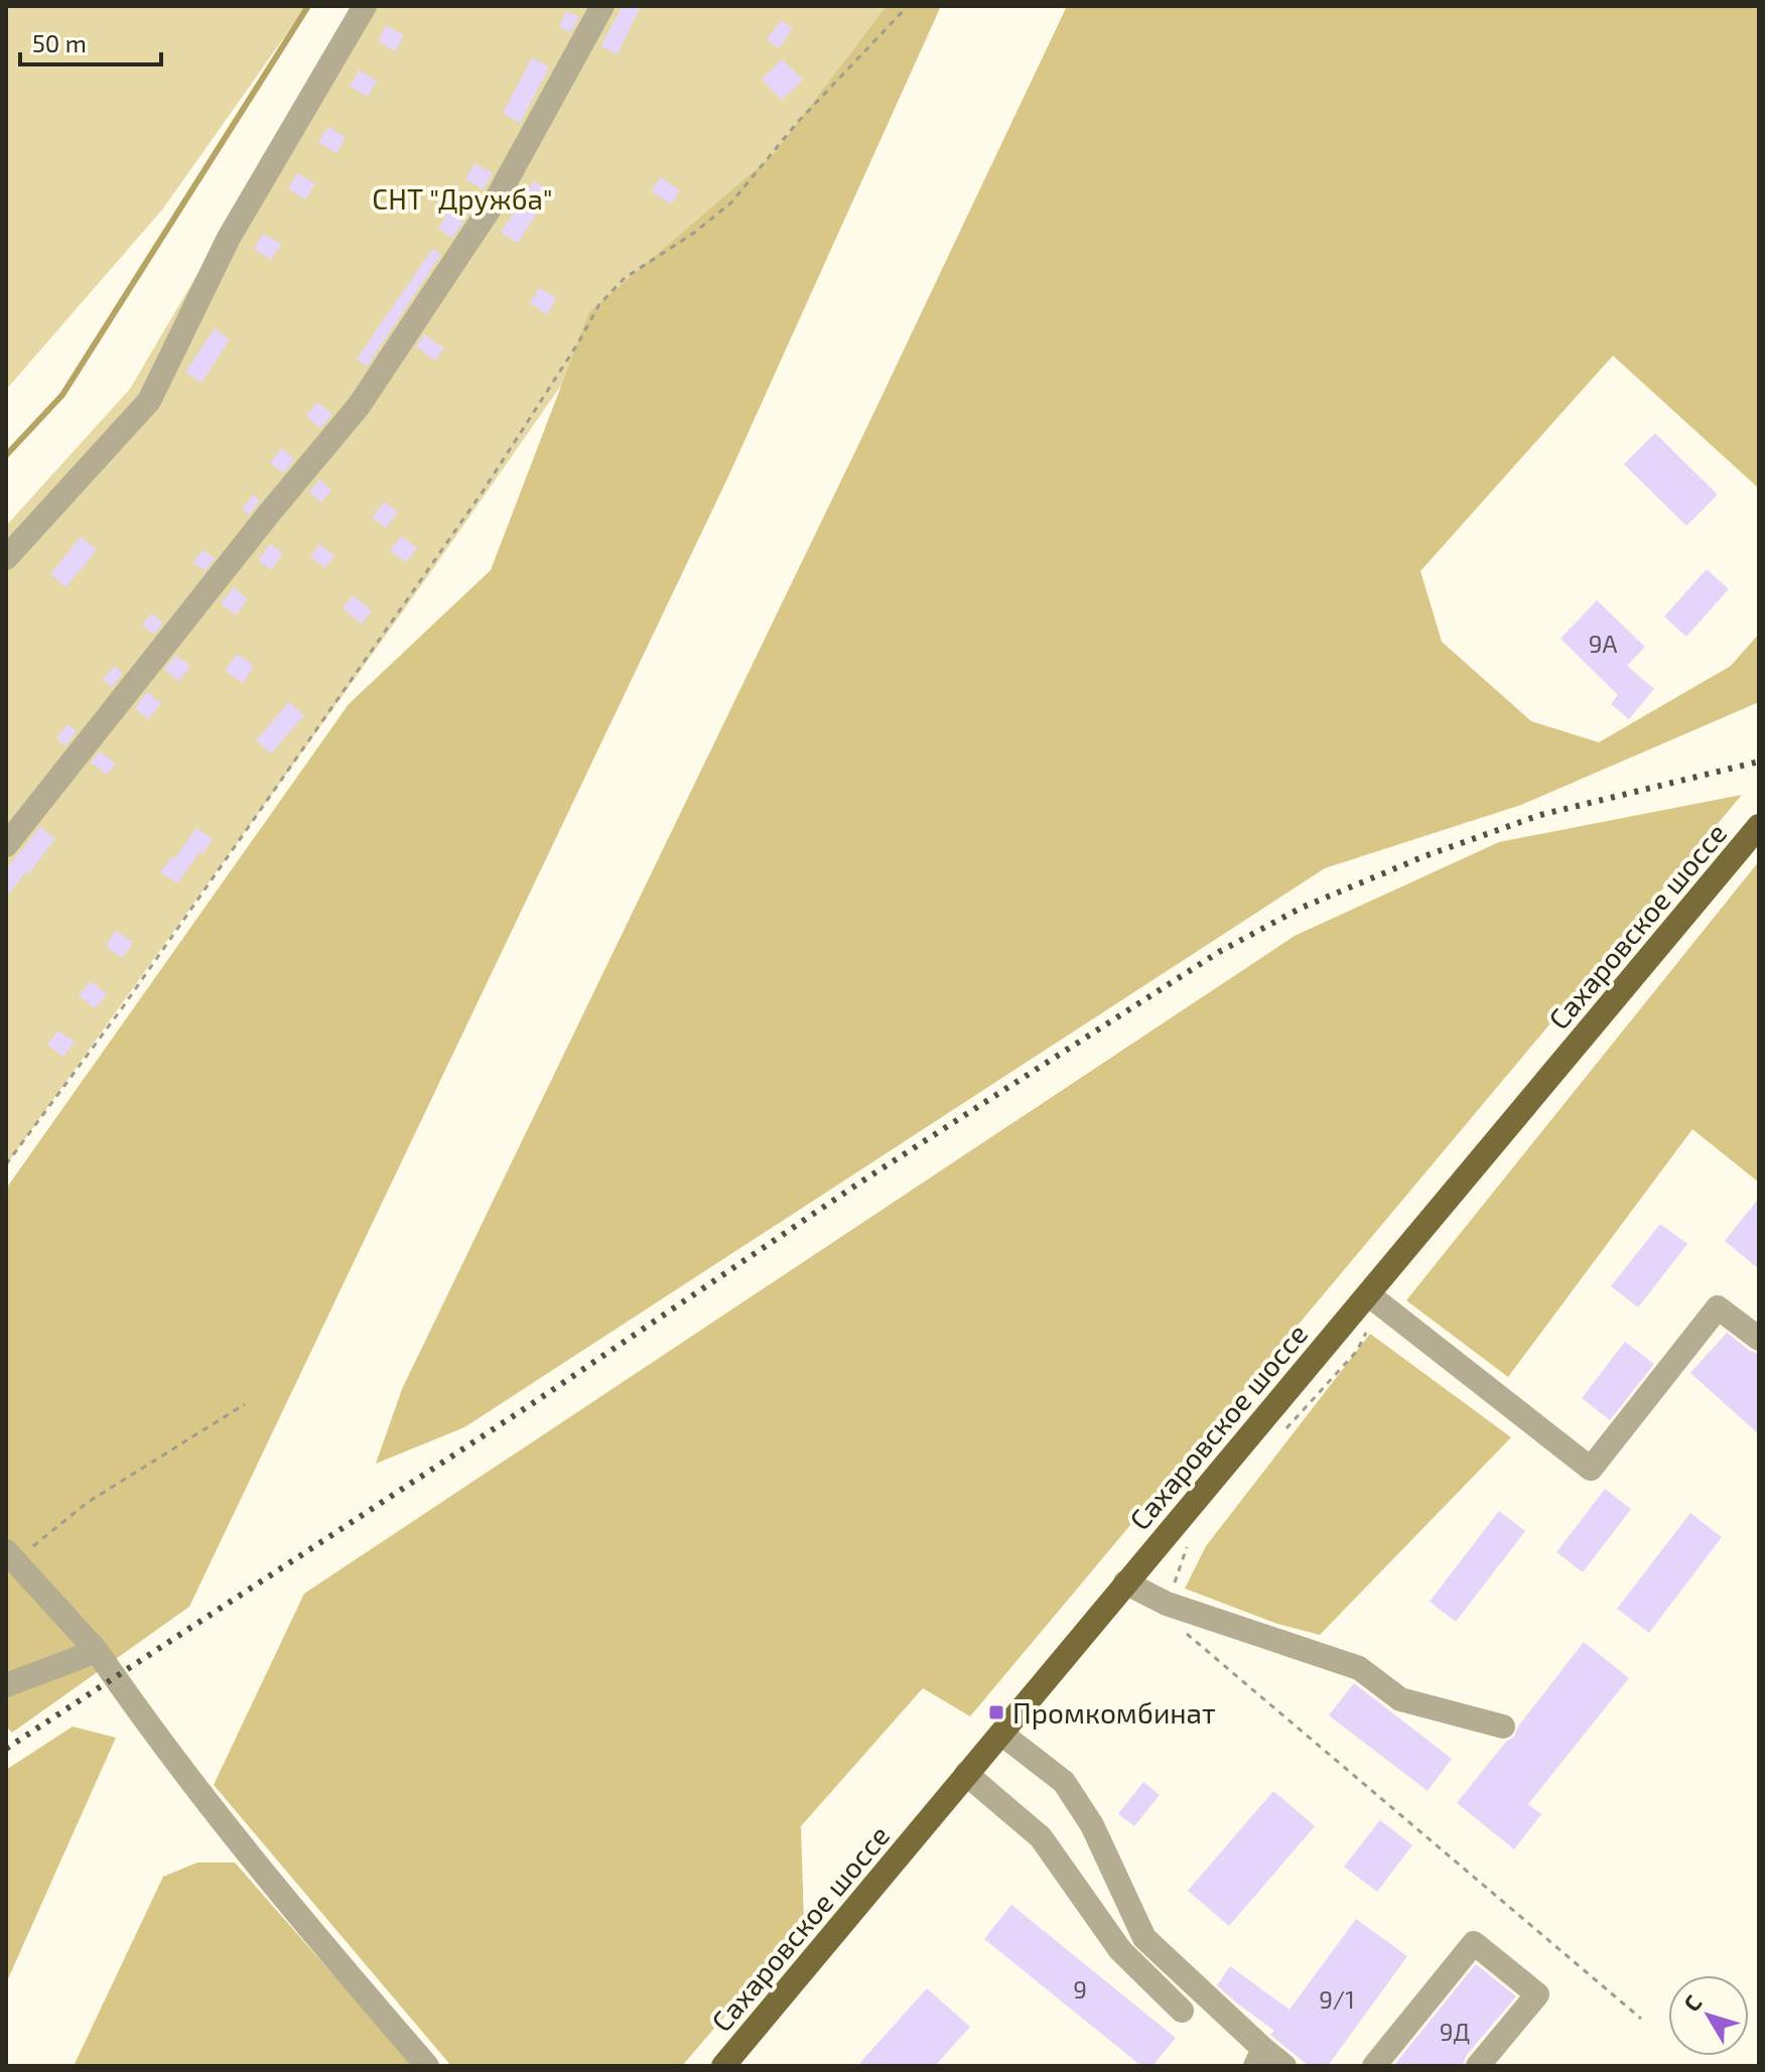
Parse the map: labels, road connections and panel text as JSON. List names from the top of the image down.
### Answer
{
  "streets": {
    "main road": ["Сахаровское шоссе"]
  },
  "parks": ["СНТ \"Дружба\""],
  "places": {
    "transit": ["Промкомбинат"]
  },
  "house_numbers": [
    "9А",
    "9",
    "9/1",
    "9Д"
  ],
  "scale_bar": "50 m",
  "north": "top left"
}
